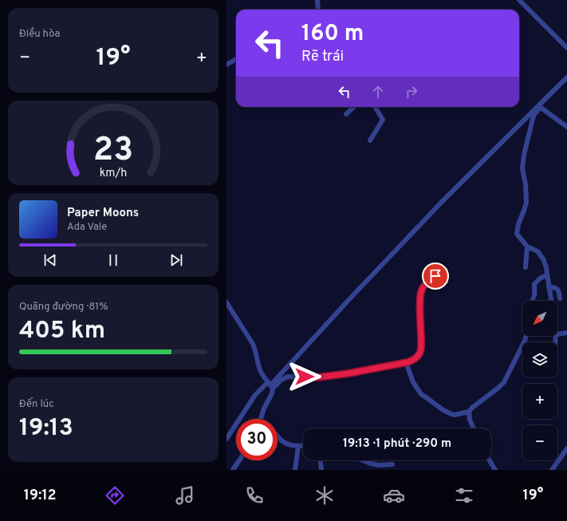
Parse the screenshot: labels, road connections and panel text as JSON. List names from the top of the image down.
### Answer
{
  "north": "bottom left",
  "page": {
    "tile": [
      "Điều hòa",
      ["Quãng đường · 81%", "405 km"],
      ["Đến lúc", "19:13"]
    ],
    "turn": ["160 m", "Rẽ trái"],
    "heat": ["−", "19°", "+"],
    "song": ["Paper Moons", "Ada Vale"],
    "map_buttons": ["+", "−"],
    "limit": "30",
    "trip": "19:13 · 1 phút · 290 m",
    "tabs": ["19:12", "19°"],
    "gauge": ["23", "km/h"]
  }
}
